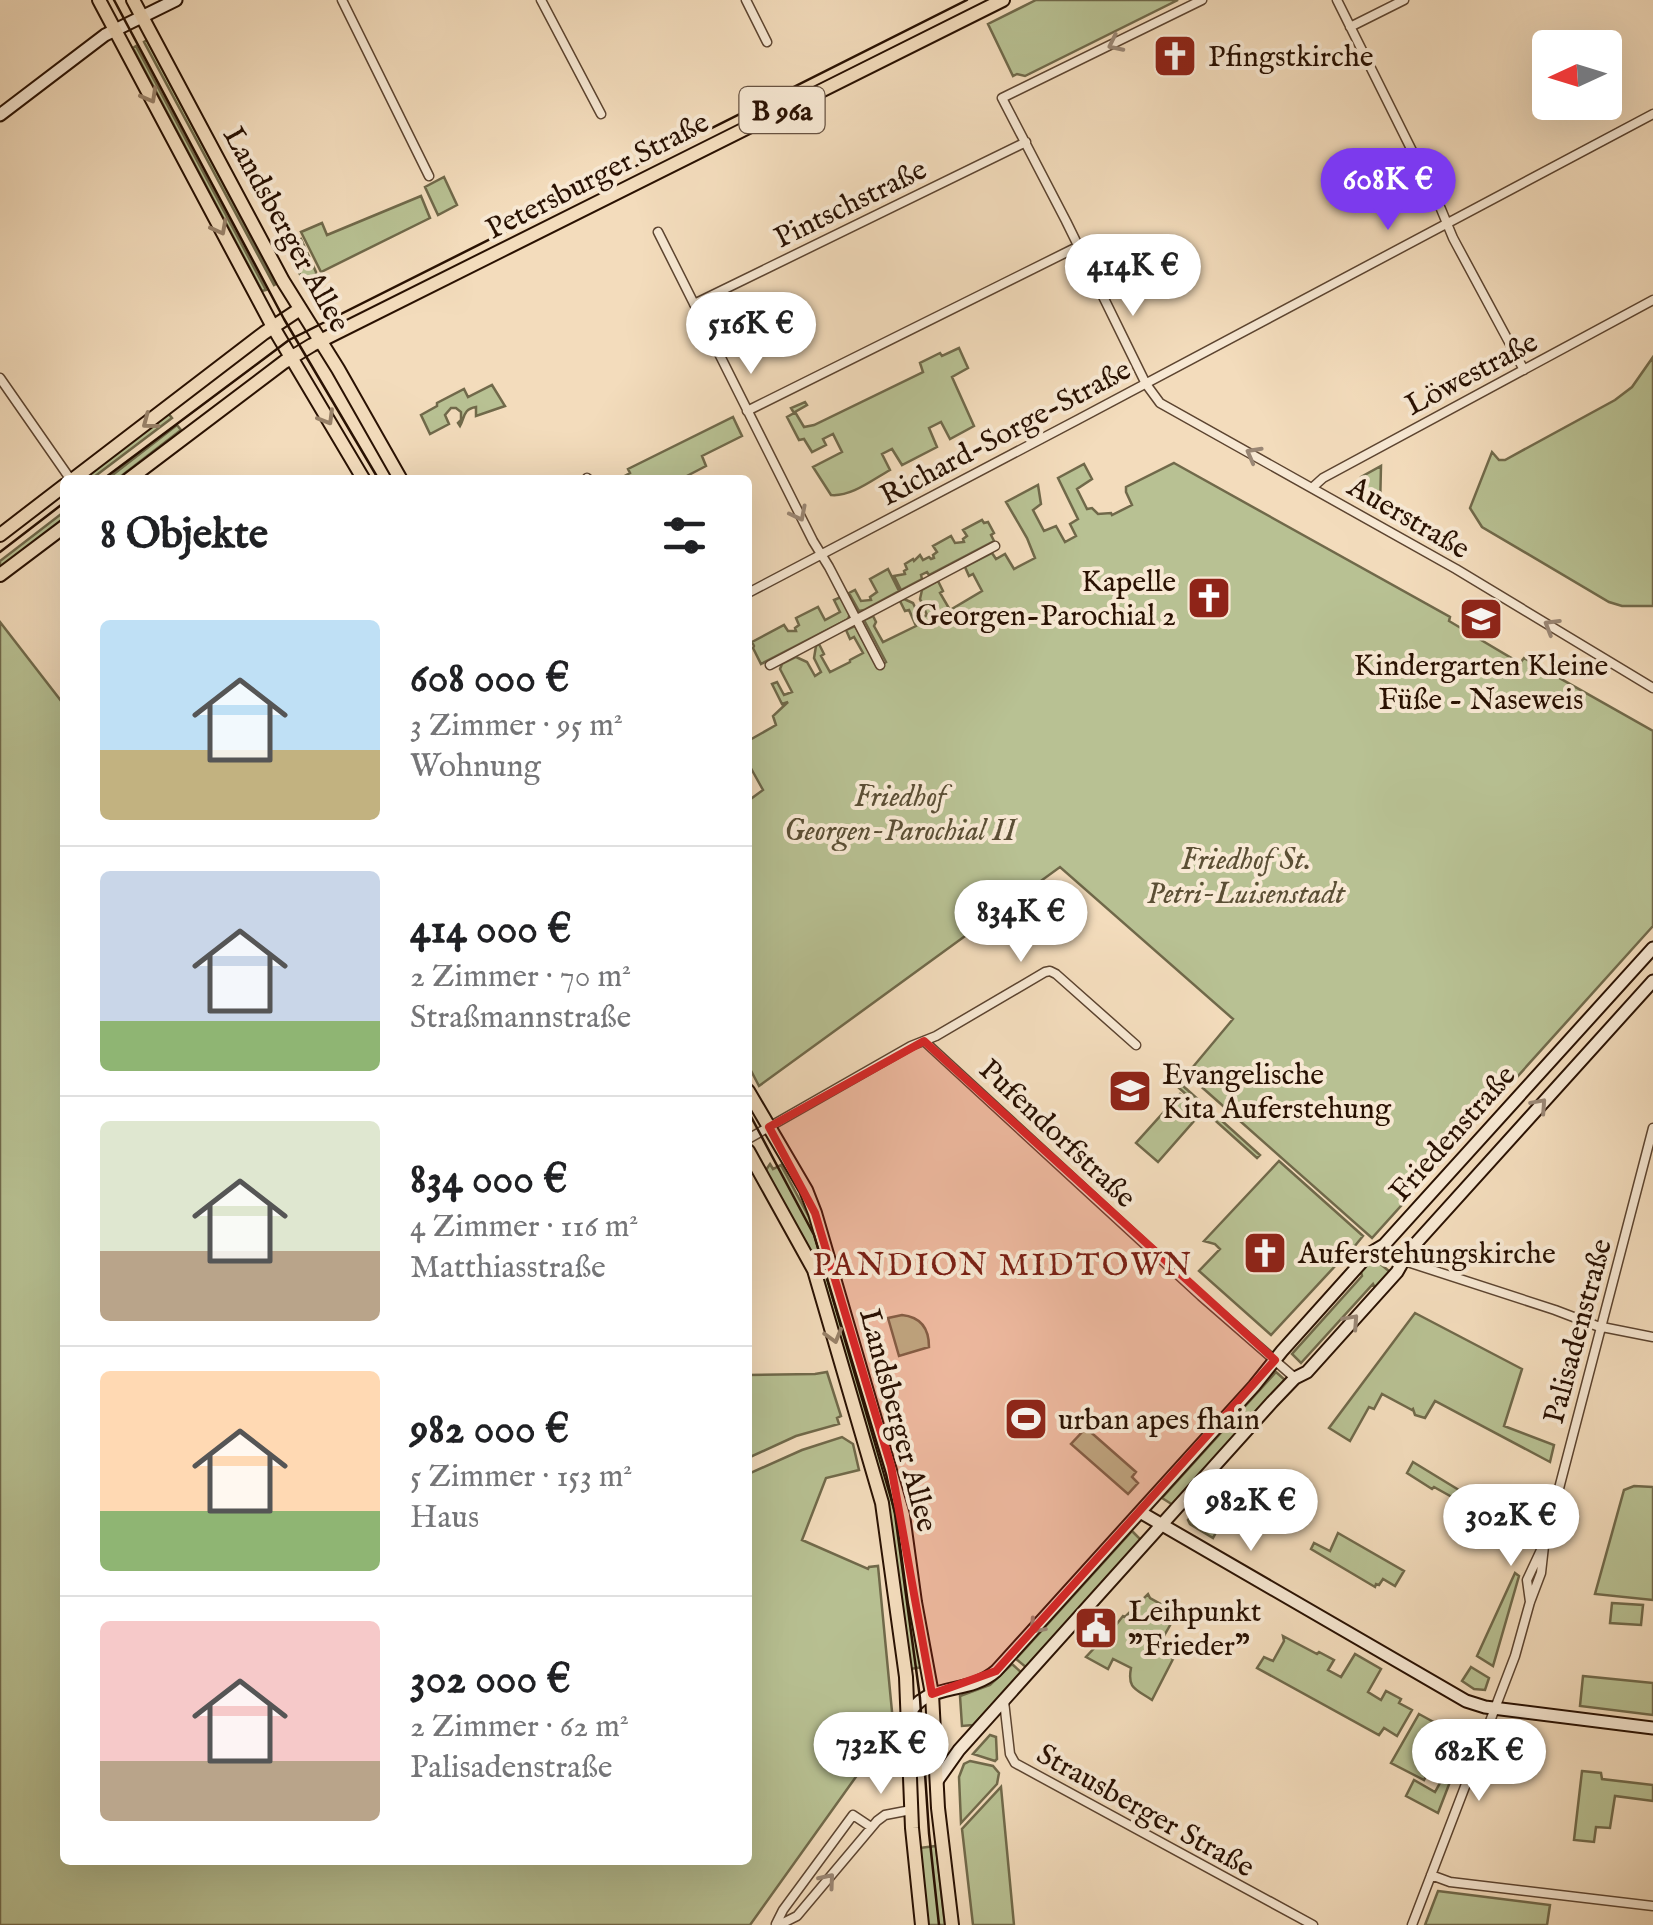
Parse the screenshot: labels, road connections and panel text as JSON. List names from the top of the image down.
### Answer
{
  "streets": {
    "main road": ["B 96a", "Petersburger Straße", "Landsberger Allee"],
    "street": [
      "Pintschstraße",
      "Löwestraße",
      "Richard-Sorge-Straße",
      "Auerstraße",
      "Pufendorfstraße",
      "Friedenstraße",
      "Palisadenstraße",
      "Strausberger Straße"
    ]
  },
  "crossings": [
    ["B 96a", "Petersburger Straße"],
    ["B 96a", "Landsberger Allee"],
    ["Petersburger Straße", "Landsberger Allee"],
    ["Landsberger Allee", "Friedenstraße"],
    ["Löwestraße", "Auerstraße"],
    ["Richard-Sorge-Straße", "Auerstraße"],
    ["Pufendorfstraße", "Friedenstraße"],
    ["Friedenstraße", "Strausberger Straße"]
  ],
  "one_way": ["Auerstraße"],
  "districts": ["PANDION MIDTOWN"],
  "parks": ["Friedhof Georgen-Parochial II", "Friedhof St. Petri-Luisenstadt"],
  "places": {
    "church": ["Pfingstkirche", "Kapelle Georgen-Parochial 2", "Auferstehungskirche"],
    "school or university": ["Kindergarten Kleine Füße - Naseweis", "Evangelische Kita Auferstehung"],
    "sports": ["urban apes fhain"],
    "public building": ["Leihpunkt \"Frieder\""]
  },
  "north": "left",
  "page": {
    "price": [
      "608K €",
      "414K €",
      "516K €",
      "834K €",
      "982K €",
      "302K €",
      "732K €",
      "682K €"
    ],
    "heading": "8 Objekte",
    "list": [
      {
        "name": "608 000 €",
        "note": "3 Zimmer · 95 m² · Wohnung"
      },
      {
        "name": "414 000 €",
        "note": "2 Zimmer · 70 m² · Straßmannstraße"
      },
      {
        "name": "834 000 €",
        "note": "4 Zimmer · 116 m² · Matthiasstraße"
      },
      {
        "name": "982 000 €",
        "note": "5 Zimmer · 153 m² · Haus"
      },
      {
        "name": "302 000 €",
        "note": "2 Zimmer · 62 m² · Palisadenstraße"
      }
    ]
  }
}
